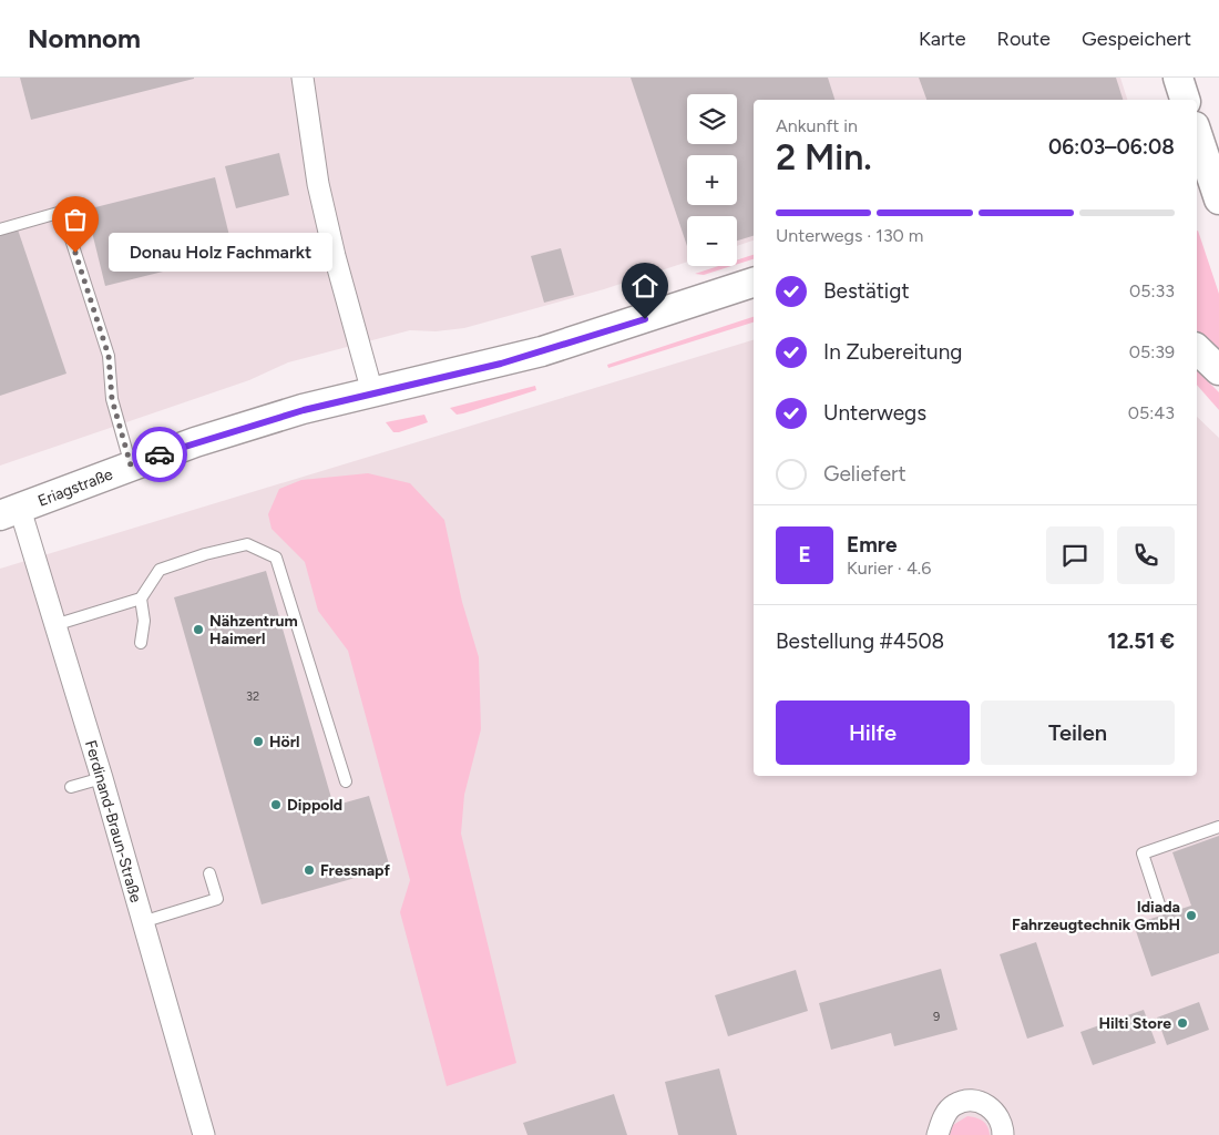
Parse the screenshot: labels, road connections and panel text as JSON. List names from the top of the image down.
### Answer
{
  "streets": {
    "street": ["Eriagstraße", "Ferdinand-Braun-Straße"]
  },
  "crossings": [
    ["Eriagstraße", "Ferdinand-Braun-Straße"]
  ],
  "places": [
    "Donau Holz Fachmarkt",
    "Nähzentrum Haimerl",
    "Hörl",
    "Dippold",
    "Fressnapf",
    "Idiada Fahrzeugtechnik GmbH",
    "Hilti Store"
  ],
  "house_numbers": ["32", "9"],
  "page": {
    "header": "Nomnom",
    "nav": ["Karte", "Route", "Gespeichert"],
    "map_buttons": ["+", "−"],
    "heading": ["2 Min.", "Ankunft in", "06:03–06:08"],
    "panel": [
      "Emre",
      "Kurier · 4.6",
      "Bestellung #4508",
      "12.51 €"
    ],
    "bar": "Unterwegs · 130 m",
    "bubble": "Donau Holz Fachmarkt",
    "list": [
      ["Bestätigt", "05:33"],
      ["In Zubereitung", "05:39"],
      ["Unterwegs", "05:43"],
      "Geliefert"
    ],
    "round": "E",
    "buttons": ["Hilfe", "Teilen"]
  }
}
